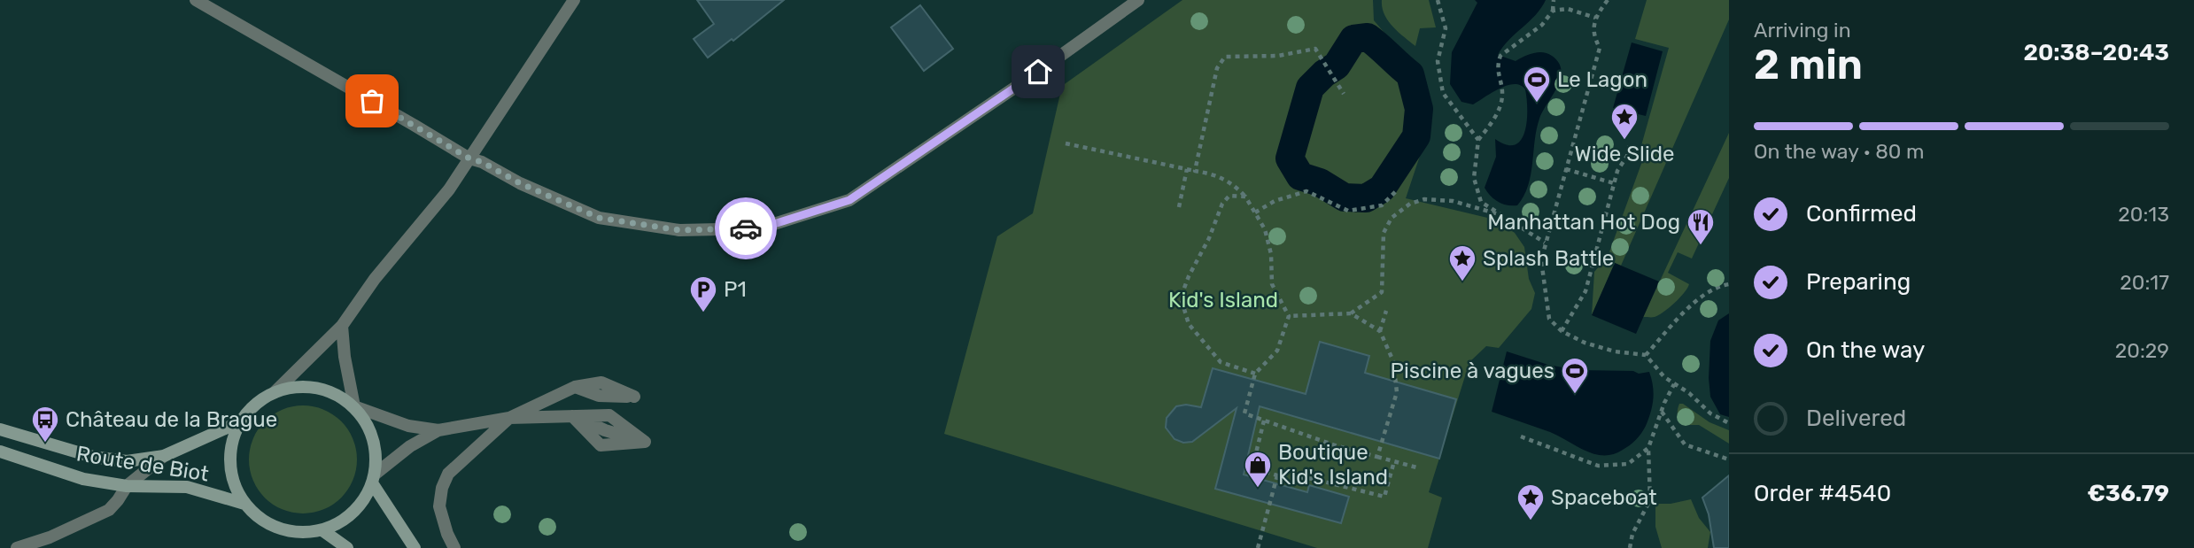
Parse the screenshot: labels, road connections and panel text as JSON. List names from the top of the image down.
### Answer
{
  "streets": {
    "main road": ["Route de Biot"]
  },
  "parks": ["Kid's Island"],
  "places": {
    "sports": ["Le Lagon", "Piscine à vagues"],
    "place": ["Wide Slide", "Splash Battle", "Spaceboat"],
    "restaurant": ["Manhattan Hot Dog"],
    "parking": ["P1"],
    "bus stop": ["Château de la Brague"],
    "shop": ["Boutique Kid's Island"]
  },
  "page": {
    "heading": ["2 min", "Arriving in", "20:38–20:43"],
    "panel": ["Order #4540", "€36.79"],
    "bar": "On the way · 80 m",
    "list": [
      ["Confirmed", "20:13"],
      ["Preparing", "20:17"],
      ["On the way", "20:29"],
      "Delivered"
    ]
  }
}
